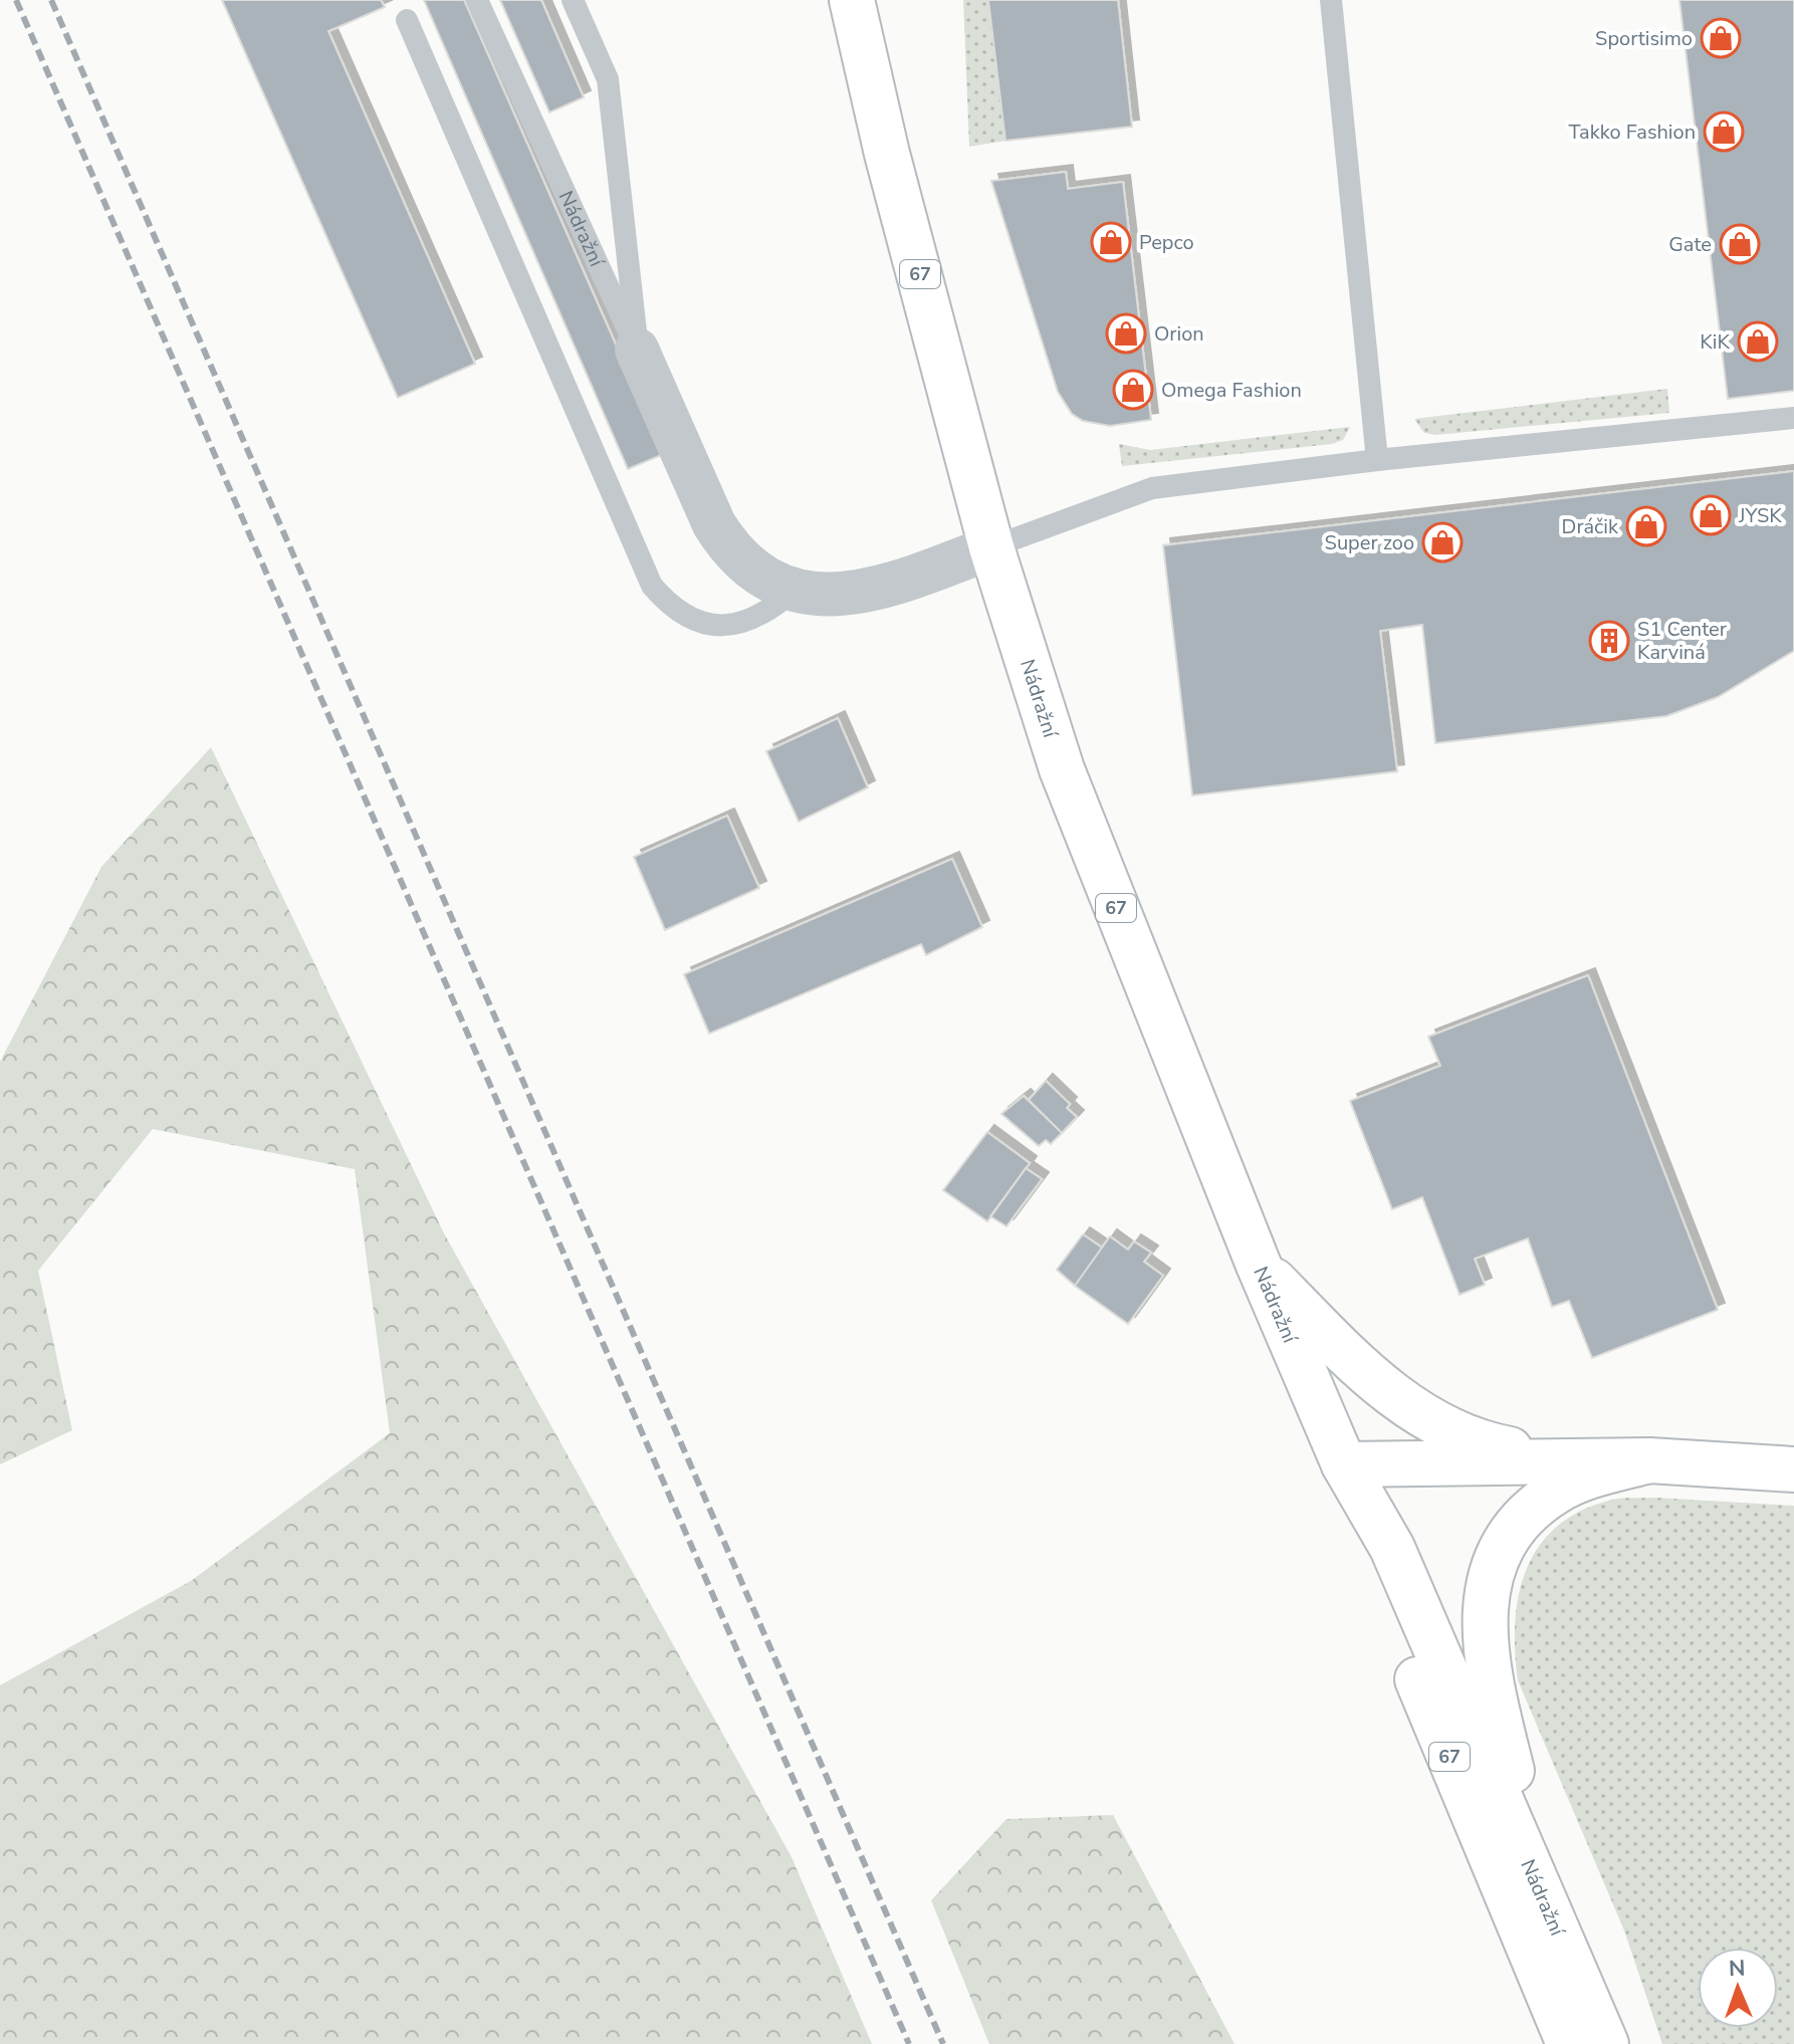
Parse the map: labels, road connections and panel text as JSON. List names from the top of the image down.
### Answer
{
  "streets": {
    "main road": ["Nádražní", "67"]
  },
  "crossings": [
    ["Nádražní", "67"]
  ],
  "places": {
    "shop": [
      "Sportisimo",
      "Takko Fashion",
      "Pepco",
      "Gate",
      "Orion",
      "KiK",
      "Omega Fashion",
      "JYSK",
      "Dráčik",
      "Super zoo"
    ],
    "building": ["S1 Center Karviná"]
  },
  "north": "top"
}
